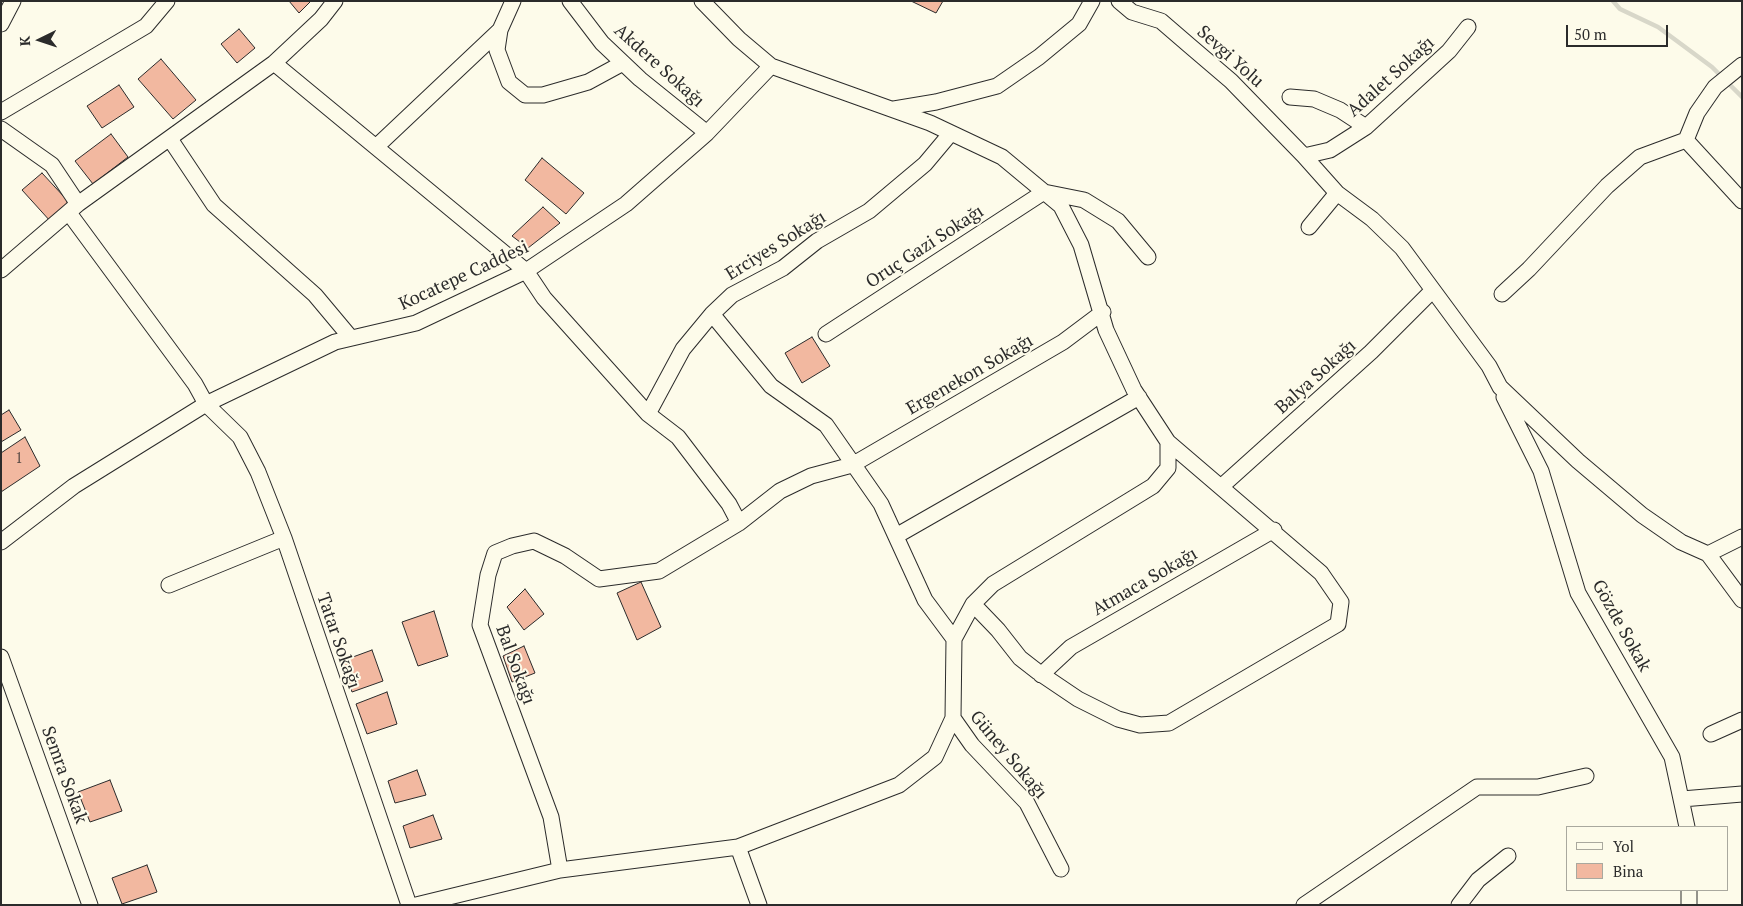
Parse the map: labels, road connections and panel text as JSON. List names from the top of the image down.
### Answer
{
  "streets": {
    "street": [
      "Sevgi Yolu",
      "Akdere Sokağı",
      "Adalet Sokağı",
      "Erciyes Sokağı",
      "Oruç Gazi Sokağı",
      "Kocatepe Caddesi",
      "Ergenekon Sokağı",
      "Balya Sokağı",
      "Atmaca Sokağı",
      "Gözde Sokak",
      "Tatar Sokağı",
      "Bal Sokağı",
      "Güney Sokağı",
      "Semra Sokak"
    ]
  },
  "crossings": [
    ["Sevgi Yolu", "Adalet Sokağı"],
    ["Sevgi Yolu", "Balya Sokağı"],
    ["Sevgi Yolu", "Gözde Sokak"],
    ["Akdere Sokağı", "Kocatepe Caddesi"],
    ["Kocatepe Caddesi", "Tatar Sokağı"],
    ["Ergenekon Sokağı", "Bal Sokağı"],
    ["Balya Sokağı", "Gözde Sokak"]
  ],
  "house_numbers": ["1"],
  "legend": ["Yol", "Bina"],
  "scale_bar": "50 m",
  "north": "left"
}
